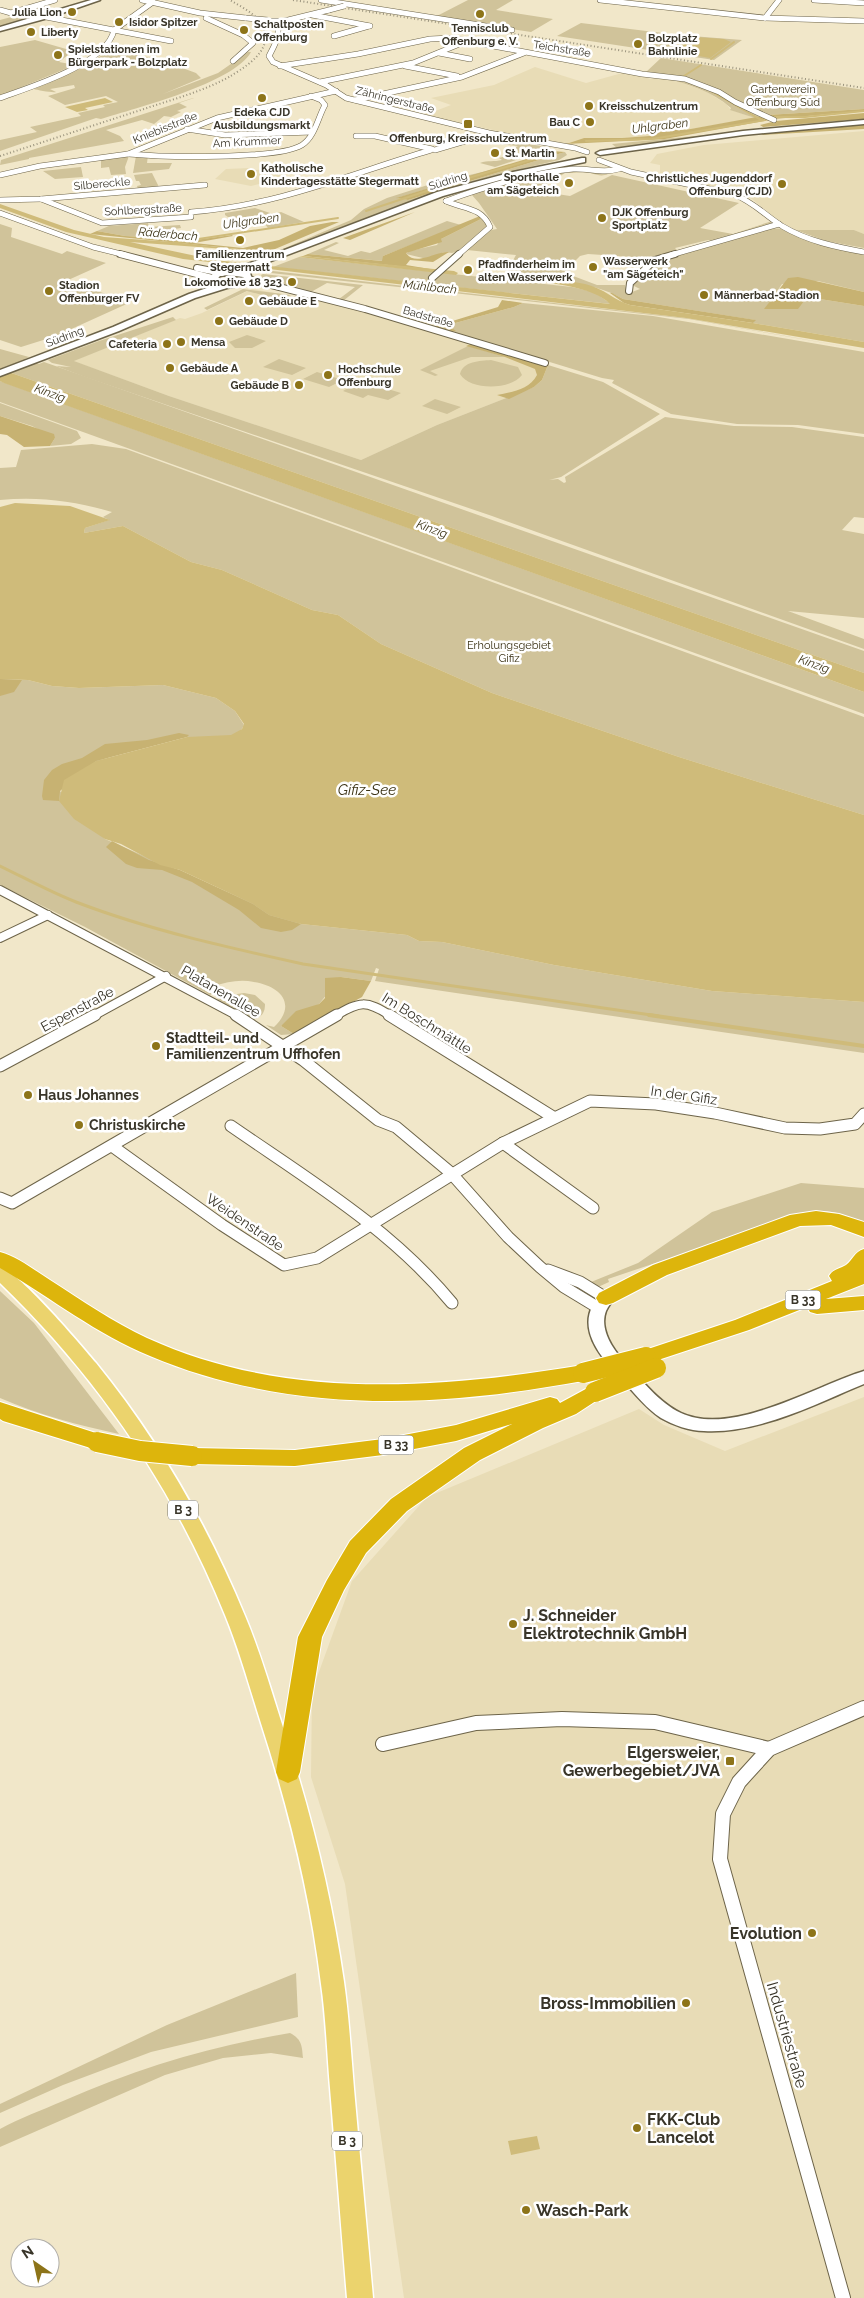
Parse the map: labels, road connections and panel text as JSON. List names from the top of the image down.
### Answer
{
  "streets": {
    "highway": ["B 33"],
    "main road": ["B 3"],
    "street": [
      "Teichstraße",
      "Zähringerstraße",
      "Kniebisstraße",
      "Am Krummer",
      "Südring",
      "Silbereckle",
      "Sohlbergstraße",
      "Badstraße",
      "Platanenallee",
      "Espenstraße",
      "Im Boschmättle",
      "In der Gifiz",
      "Weidenstraße",
      "Industriestraße"
    ]
  },
  "crossings": [
    ["Teichstraße", "Zähringerstraße"],
    ["Zähringerstraße", "Kniebisstraße"],
    ["Zähringerstraße", "Südring"],
    ["Zähringerstraße", "Sohlbergstraße"],
    ["Kniebisstraße", "Am Krummer"],
    ["Südring", "Badstraße"],
    ["Silbereckle", "Sohlbergstraße"],
    ["Platanenallee", "Espenstraße"],
    ["Platanenallee", "Im Boschmättle"],
    ["Platanenallee", "In der Gifiz"],
    ["Platanenallee", "Weidenstraße"],
    ["Im Boschmättle", "In der Gifiz"],
    ["In der Gifiz", "Weidenstraße"]
  ],
  "water": [
    "Uhlgraben",
    "Räderbach",
    "Mühlbach",
    "Kinzig",
    "Gifiz-See"
  ],
  "parks": ["Gartenverein Offenburg Süd", "Erholungsgebiet Gifiz"],
  "places": {
    "other": [
      "Julia Lion",
      "Tennisclub Offenburg e. V.",
      "Isidor Spitzer",
      "Schaltposten Offenburg",
      "Liberty",
      "Bolzplatz Bahnlinie",
      "Spielstationen im Bürgerpark - Bolzplatz",
      "Edeka CJD Ausbildungsmarkt",
      "Kreisschulzentrum",
      "Bau C",
      "St. Martin",
      "Katholische Kindertagesstätte Stegermatt",
      "Sporthalle am Sägeteich",
      "Christliches Jugenddorf Offenburg (CJD)",
      "DJK Offenburg Sportplatz",
      "Familienzentrum Stegermatt",
      "Wasserwerk \"am Sägeteich\"",
      "Pfadfinderheim im alten Wasserwerk",
      "Lokomotive 18 323",
      "Stadion Offenburger FV",
      "Männerbad-Stadion",
      "Gebäude E",
      "Gebäude D",
      "Mensa",
      "Cafeteria",
      "Gebäude A",
      "Hochschule Offenburg",
      "Gebäude B",
      "Stadtteil- und Familienzentrum Uffhofen",
      "Haus Johannes",
      "Christuskirche",
      "J. Schneider Elektrotechnik GmbH",
      "Evolution",
      "Bross-Immobilien",
      "FKK-Club Lancelot",
      "Wasch-Park"
    ],
    "transit": ["Offenburg, Kreisschulzentrum", "Elgersweier, Gewerbegebiet/JVA"]
  },
  "north": "top left"
}
